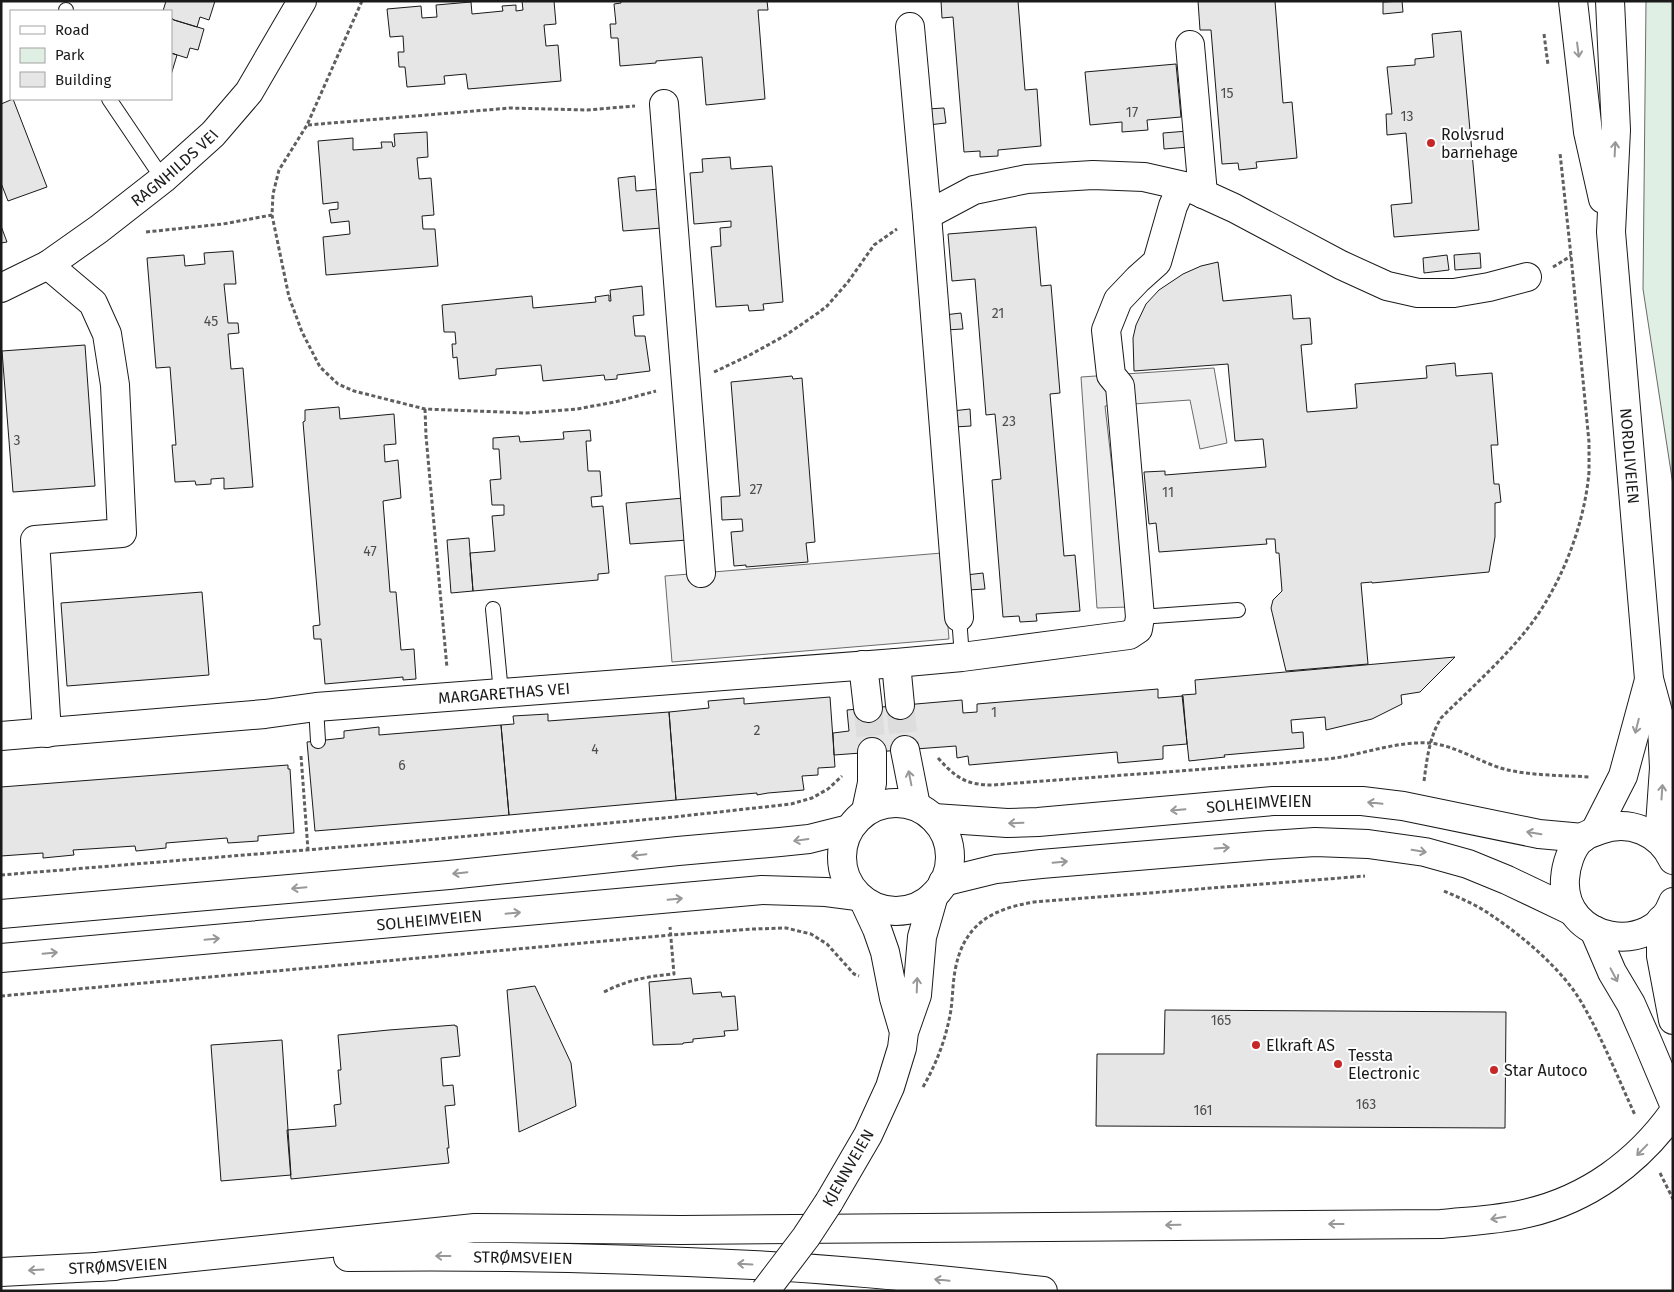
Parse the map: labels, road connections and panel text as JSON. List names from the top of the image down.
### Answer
{
  "streets": {
    "main road": [
      "RAGNHILDS VEI",
      "NORDLIVEIEN",
      "MARGARETHAS VEI",
      "SOLHEIMVEIEN",
      "KJENNVEIEN",
      "STRØMSVEIEN"
    ]
  },
  "crossings": [
    ["NORDLIVEIEN", "SOLHEIMVEIEN"],
    ["SOLHEIMVEIEN", "KJENNVEIEN"]
  ],
  "places": [
    "Rolvsrud barnehage",
    "Elkraft AS",
    "Tessta Electronic",
    "Star Autoco"
  ],
  "house_numbers": [
    "15",
    "17",
    "13",
    "21",
    "45",
    "23",
    "3",
    "27",
    "11",
    "47",
    "1",
    "2",
    "4",
    "6",
    "165",
    "163",
    "161"
  ],
  "legend": ["Road", "Park", "Building"]
}
